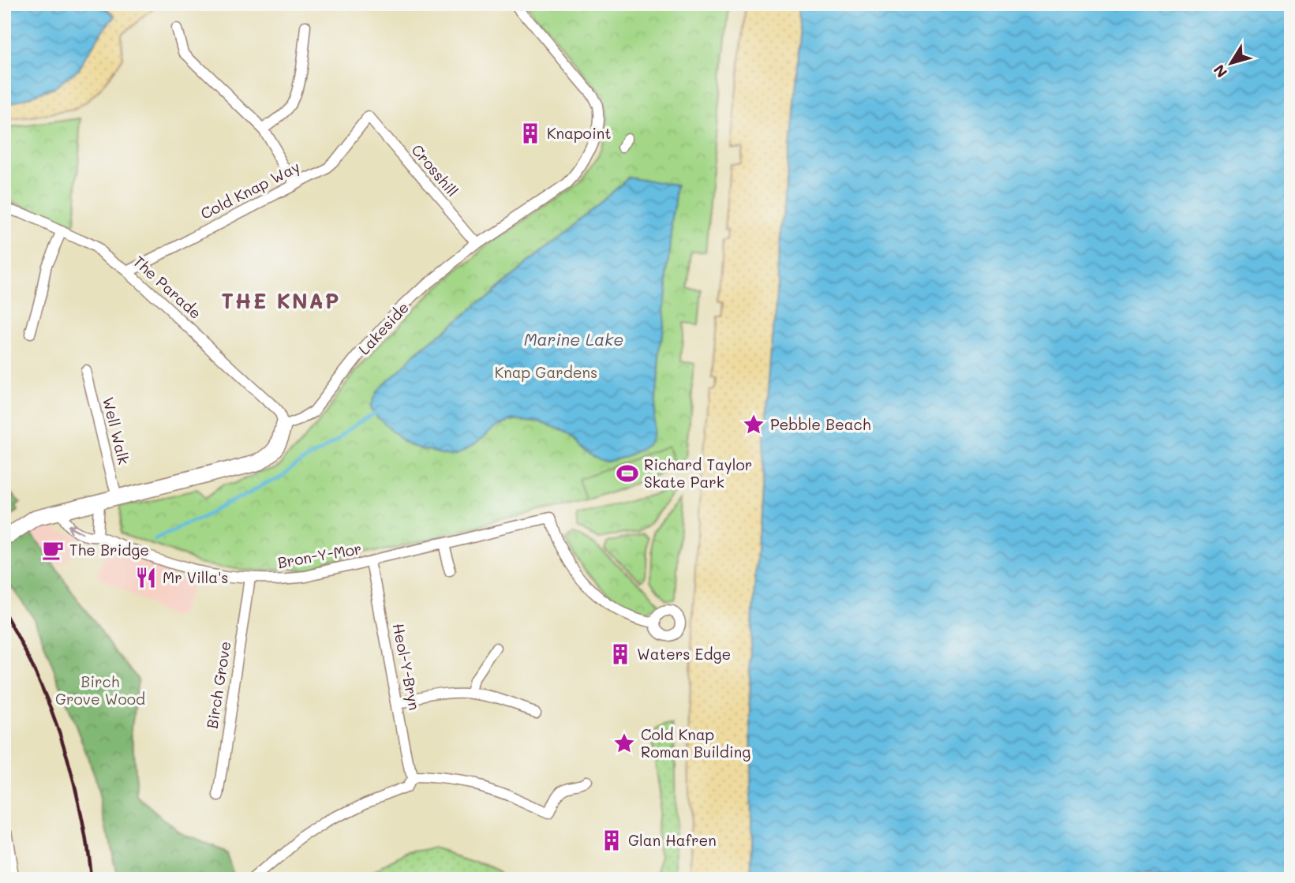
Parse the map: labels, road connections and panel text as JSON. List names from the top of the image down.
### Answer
{
  "streets": {
    "street": [
      "Crosshill",
      "Cold Knap Way",
      "The Parade",
      "Lakeside",
      "Well Walk",
      "Bron-Y-Mor",
      "Heol-Y-Bryn",
      "Birch Grove"
    ]
  },
  "crossings": [
    ["Crosshill", "Cold Knap Way"],
    ["Crosshill", "Lakeside"],
    ["Cold Knap Way", "The Parade"],
    ["The Parade", "Lakeside"],
    ["Bron-Y-Mor", "Heol-Y-Bryn"],
    ["Bron-Y-Mor", "Birch Grove"]
  ],
  "districts": ["THE KNAP"],
  "water": ["Marine Lake"],
  "parks": ["Knap Gardens", "Birch Grove Wood"],
  "places": {
    "building": ["Knapoint", "Waters Edge", "Glan Hafren"],
    "place": ["Pebble Beach", "Cold Knap Roman Building"],
    "sports": ["Richard Taylor Skate Park"],
    "cafe": ["The Bridge"],
    "restaurant": ["Mr Villa's"]
  },
  "north": "bottom left"
}
